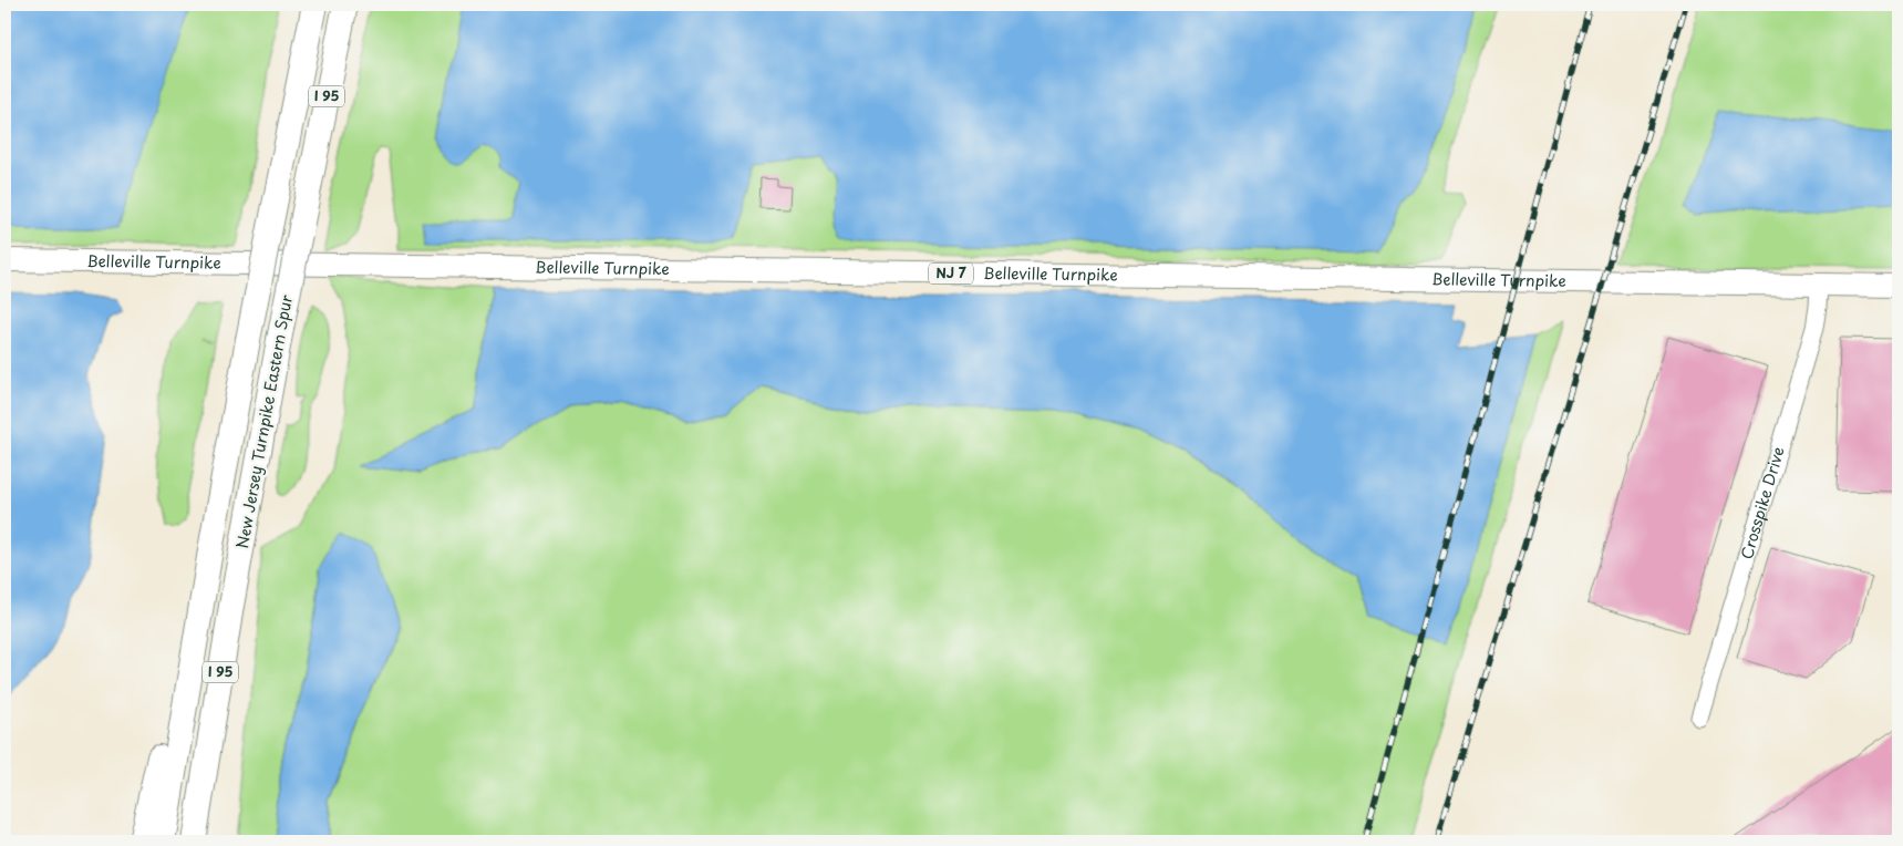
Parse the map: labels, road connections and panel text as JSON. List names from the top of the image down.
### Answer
{
  "streets": {
    "highway": ["I 95", "New Jersey Turnpike Eastern Spur"],
    "main road": ["Belleville Turnpike", "NJ 7"],
    "street": ["Crosspike Drive"]
  },
  "crossings": [
    ["Belleville Turnpike", "Crosspike Drive"]
  ]
}
